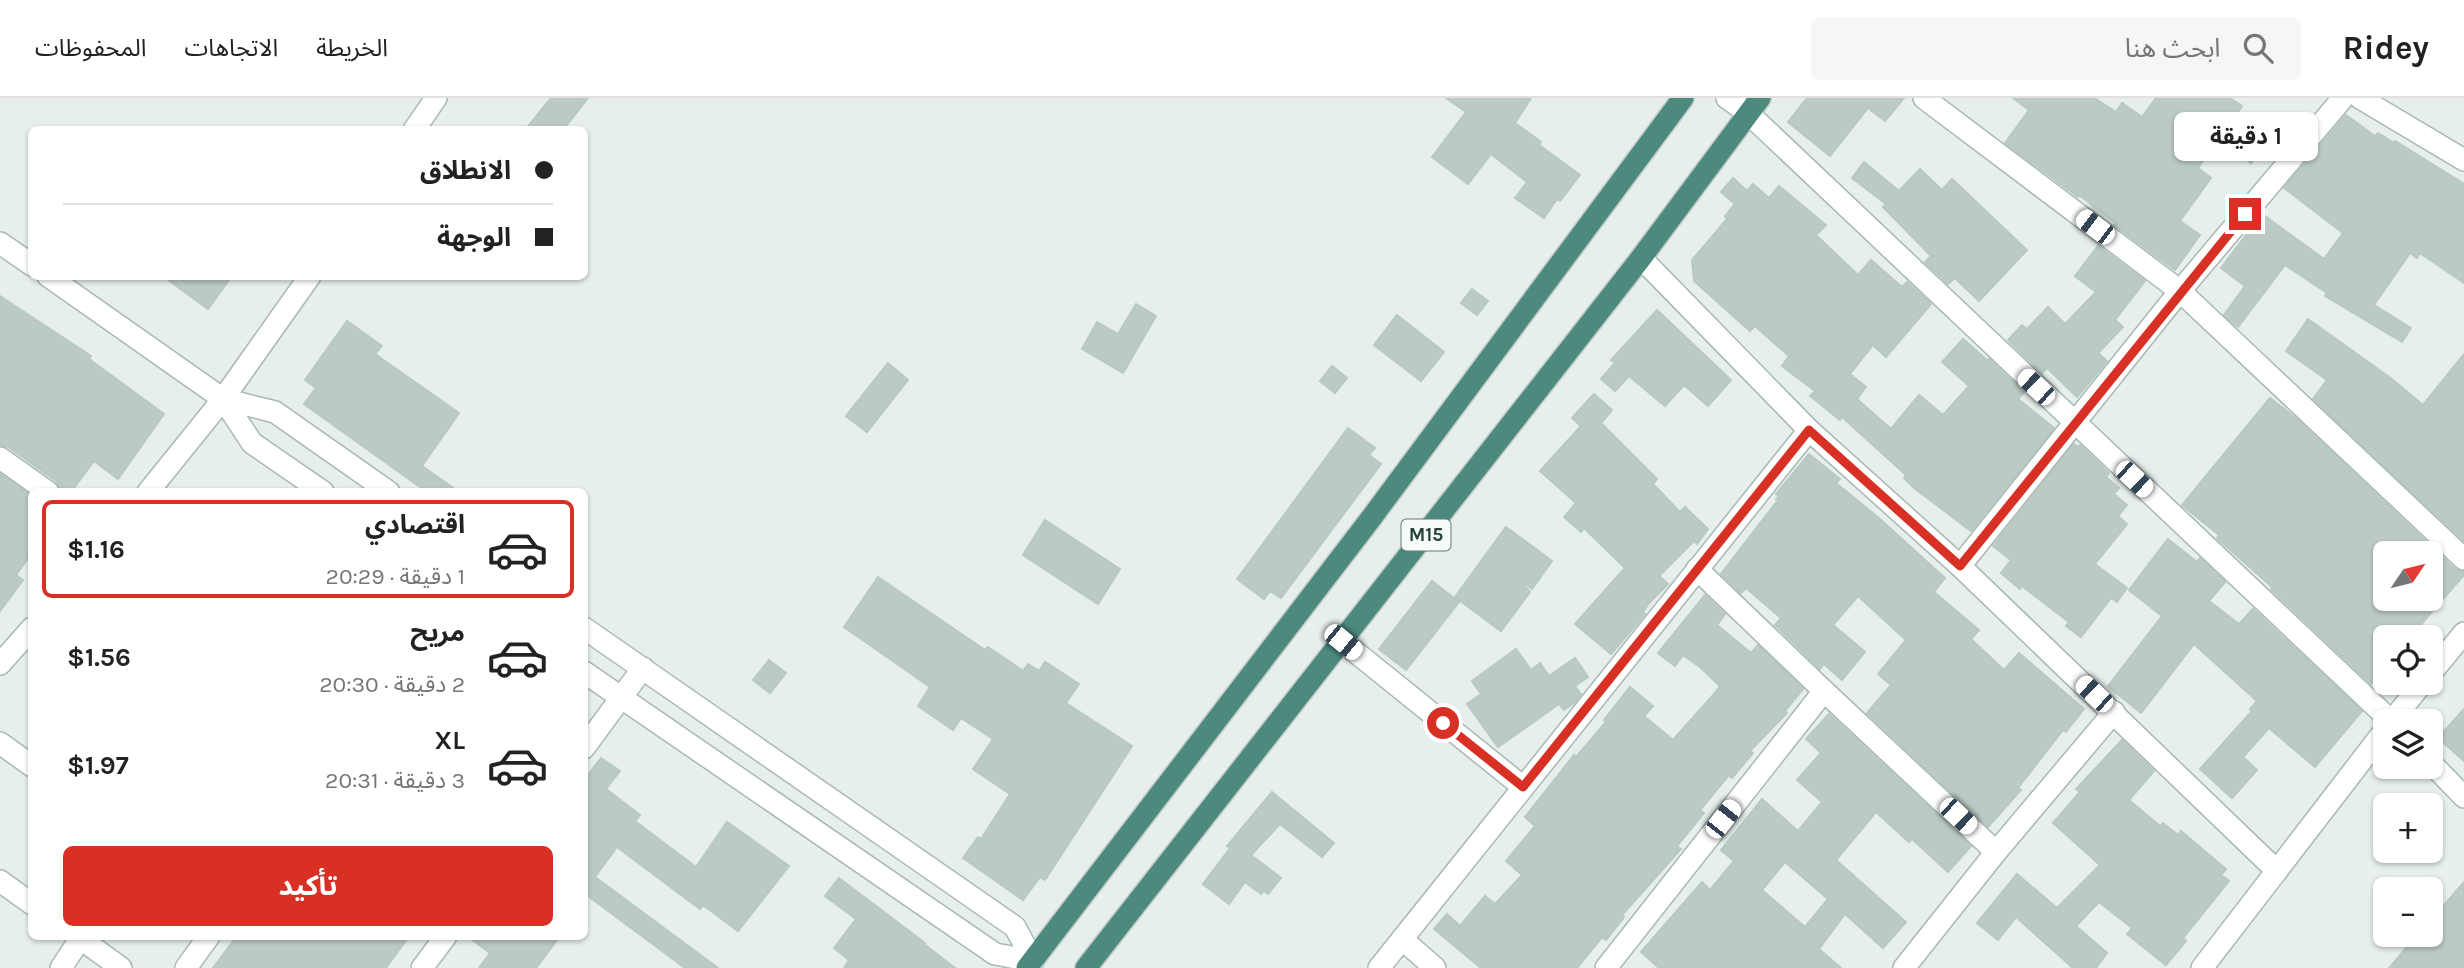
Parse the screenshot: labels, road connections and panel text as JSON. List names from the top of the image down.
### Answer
{
  "streets": {
    "highway": ["M15"]
  },
  "north": "top right",
  "page": {
    "header": "Ridey",
    "search": "ابحث هنا",
    "nav": ["الخريطة", "الاتجاهات", "المحفوظات"],
    "bubble": "1 دقيقة",
    "banner": ["الانطلاق", "الوجهة"],
    "list": [
      {
        "name": "اقتصادي",
        "note": "1 دقيقة · 20:29",
        "value": "$1.16"
      },
      {
        "name": "مريح",
        "note": "2 دقيقة · 20:30",
        "value": "$1.56"
      },
      {
        "name": "XL",
        "note": "3 دقيقة · 20:31",
        "value": "$1.97"
      }
    ],
    "map_buttons": ["+", "−"],
    "buttons": "تأكيد"
  }
}
